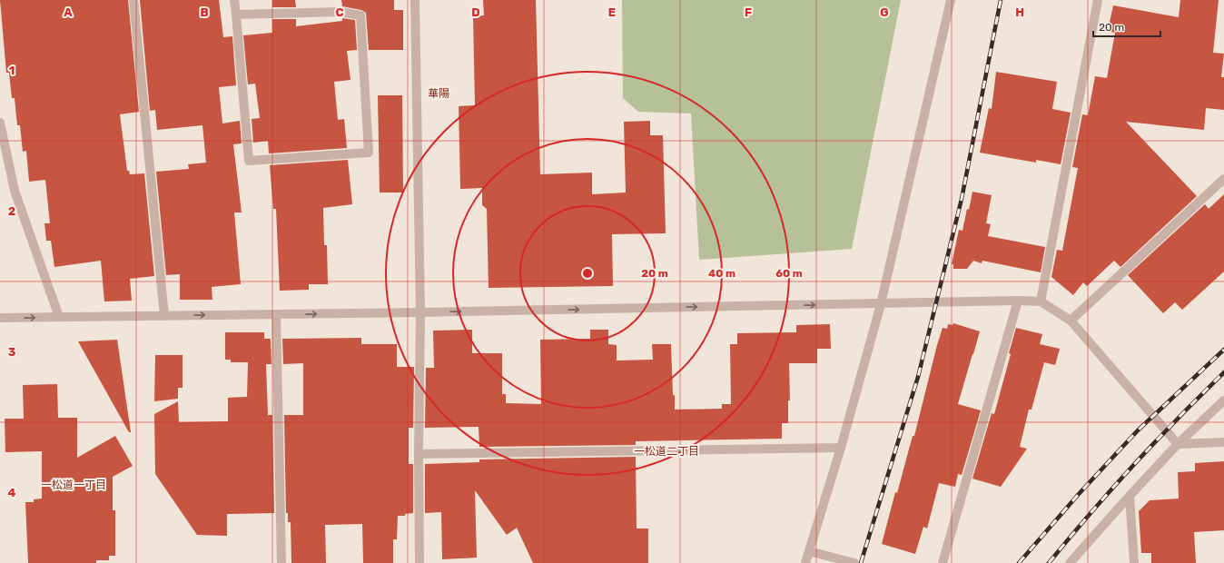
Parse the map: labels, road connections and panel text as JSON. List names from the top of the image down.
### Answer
{
  "districts": ["華陽", "一松道二丁目", "一松道一丁目"],
  "scale_bar": "20 m",
  "grid": {
    "columns": [
      "A",
      "B",
      "C",
      "D",
      "E",
      "F",
      "G",
      "H"
    ],
    "rows": [
      "1",
      "2",
      "3",
      "4"
    ]
  },
  "rings": ["20 m", "40 m", "60 m"]
}
